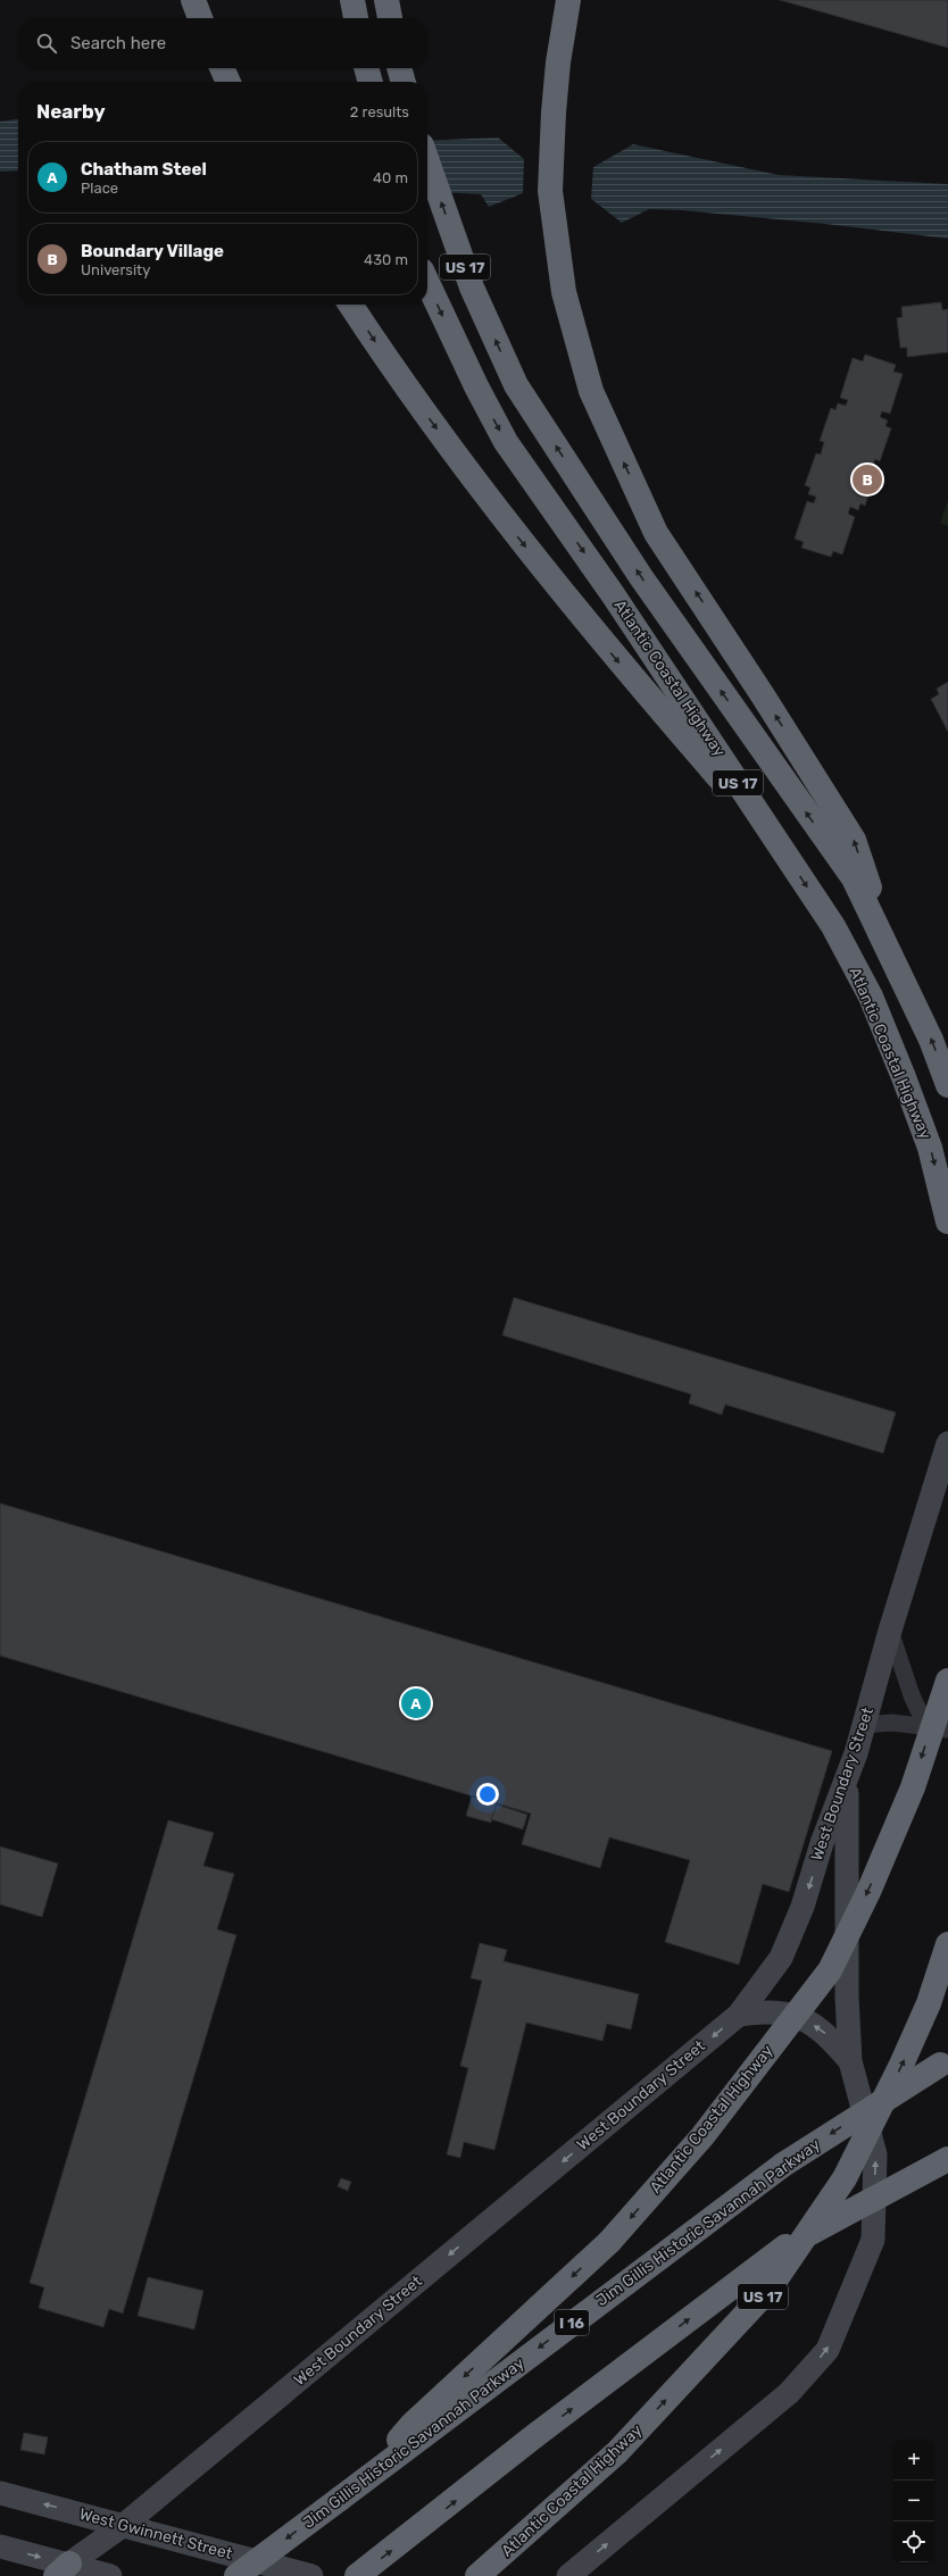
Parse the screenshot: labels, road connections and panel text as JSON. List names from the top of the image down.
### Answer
{
  "streets": {
    "highway": [
      "US 17",
      "Atlantic Coastal Highway",
      "Jim Gillis Historic Savannah Parkway",
      "I 16"
    ],
    "main road": ["West Boundary Street", "West Gwinnett Street"]
  },
  "crossings": [
    ["Atlantic Coastal Highway", "Jim Gillis Historic Savannah Parkway"],
    ["West Boundary Street", "West Gwinnett Street"]
  ],
  "one_way": ["West Boundary Street"],
  "page": {
    "search": "Search here",
    "heading": ["Nearby", "2 results"],
    "list": [
      {
        "mark": "A",
        "name": "Chatham Steel",
        "note": "Place",
        "value": "40 m"
      },
      {
        "mark": "B",
        "name": "Boundary Village",
        "note": "University",
        "value": "430 m"
      }
    ],
    "pins": ["B", "A"],
    "map_buttons": ["+", "−"]
  }
}
